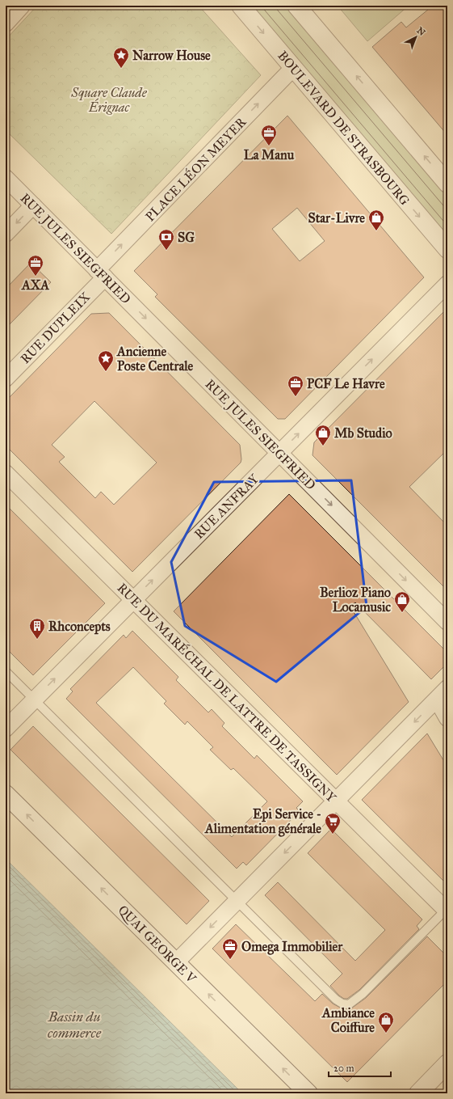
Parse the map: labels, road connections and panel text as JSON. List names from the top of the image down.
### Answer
{
  "streets": {
    "street": [
      "BOULEVARD DE STRASBOURG",
      "PLACE LÉON MEYER",
      "RUE JULES SIEGFRIED",
      "RUE DUPLEIX",
      "RUE ANFRAY",
      "RUE DU MARÉCHAL DE LATTRE DE TASSIGNY",
      "QUAI GEORGE V"
    ]
  },
  "crossings": [
    ["BOULEVARD DE STRASBOURG", "PLACE LÉON MEYER"],
    ["PLACE LÉON MEYER", "RUE JULES SIEGFRIED"],
    ["PLACE LÉON MEYER", "RUE DUPLEIX"],
    ["RUE JULES SIEGFRIED", "RUE DUPLEIX"],
    ["RUE JULES SIEGFRIED", "RUE ANFRAY"],
    ["RUE ANFRAY", "RUE DU MARÉCHAL DE LATTRE DE TASSIGNY"]
  ],
  "one_way": [
    "PLACE LÉON MEYER",
    "RUE JULES SIEGFRIED",
    "RUE ANFRAY",
    "QUAI GEORGE V"
  ],
  "water": ["Bassin du commerce"],
  "parks": ["Square Claude Érignac"],
  "places": {
    "place": ["Narrow House", "Ancienne Poste Centrale"],
    "office": [
      "La Manu",
      "AXA",
      "PCF Le Havre",
      "Omega Immobilier"
    ],
    "shop": [
      "Star-Livre",
      "Mb Studio",
      "Berlioz Piano Locamusic",
      "Ambiance Coiffure"
    ],
    "bank": ["SG"],
    "building": ["Rhconcepts"],
    "supermarket": ["Epi Service - Alimentation générale"]
  },
  "scale_bar": "20 m",
  "north": "top right"
}
